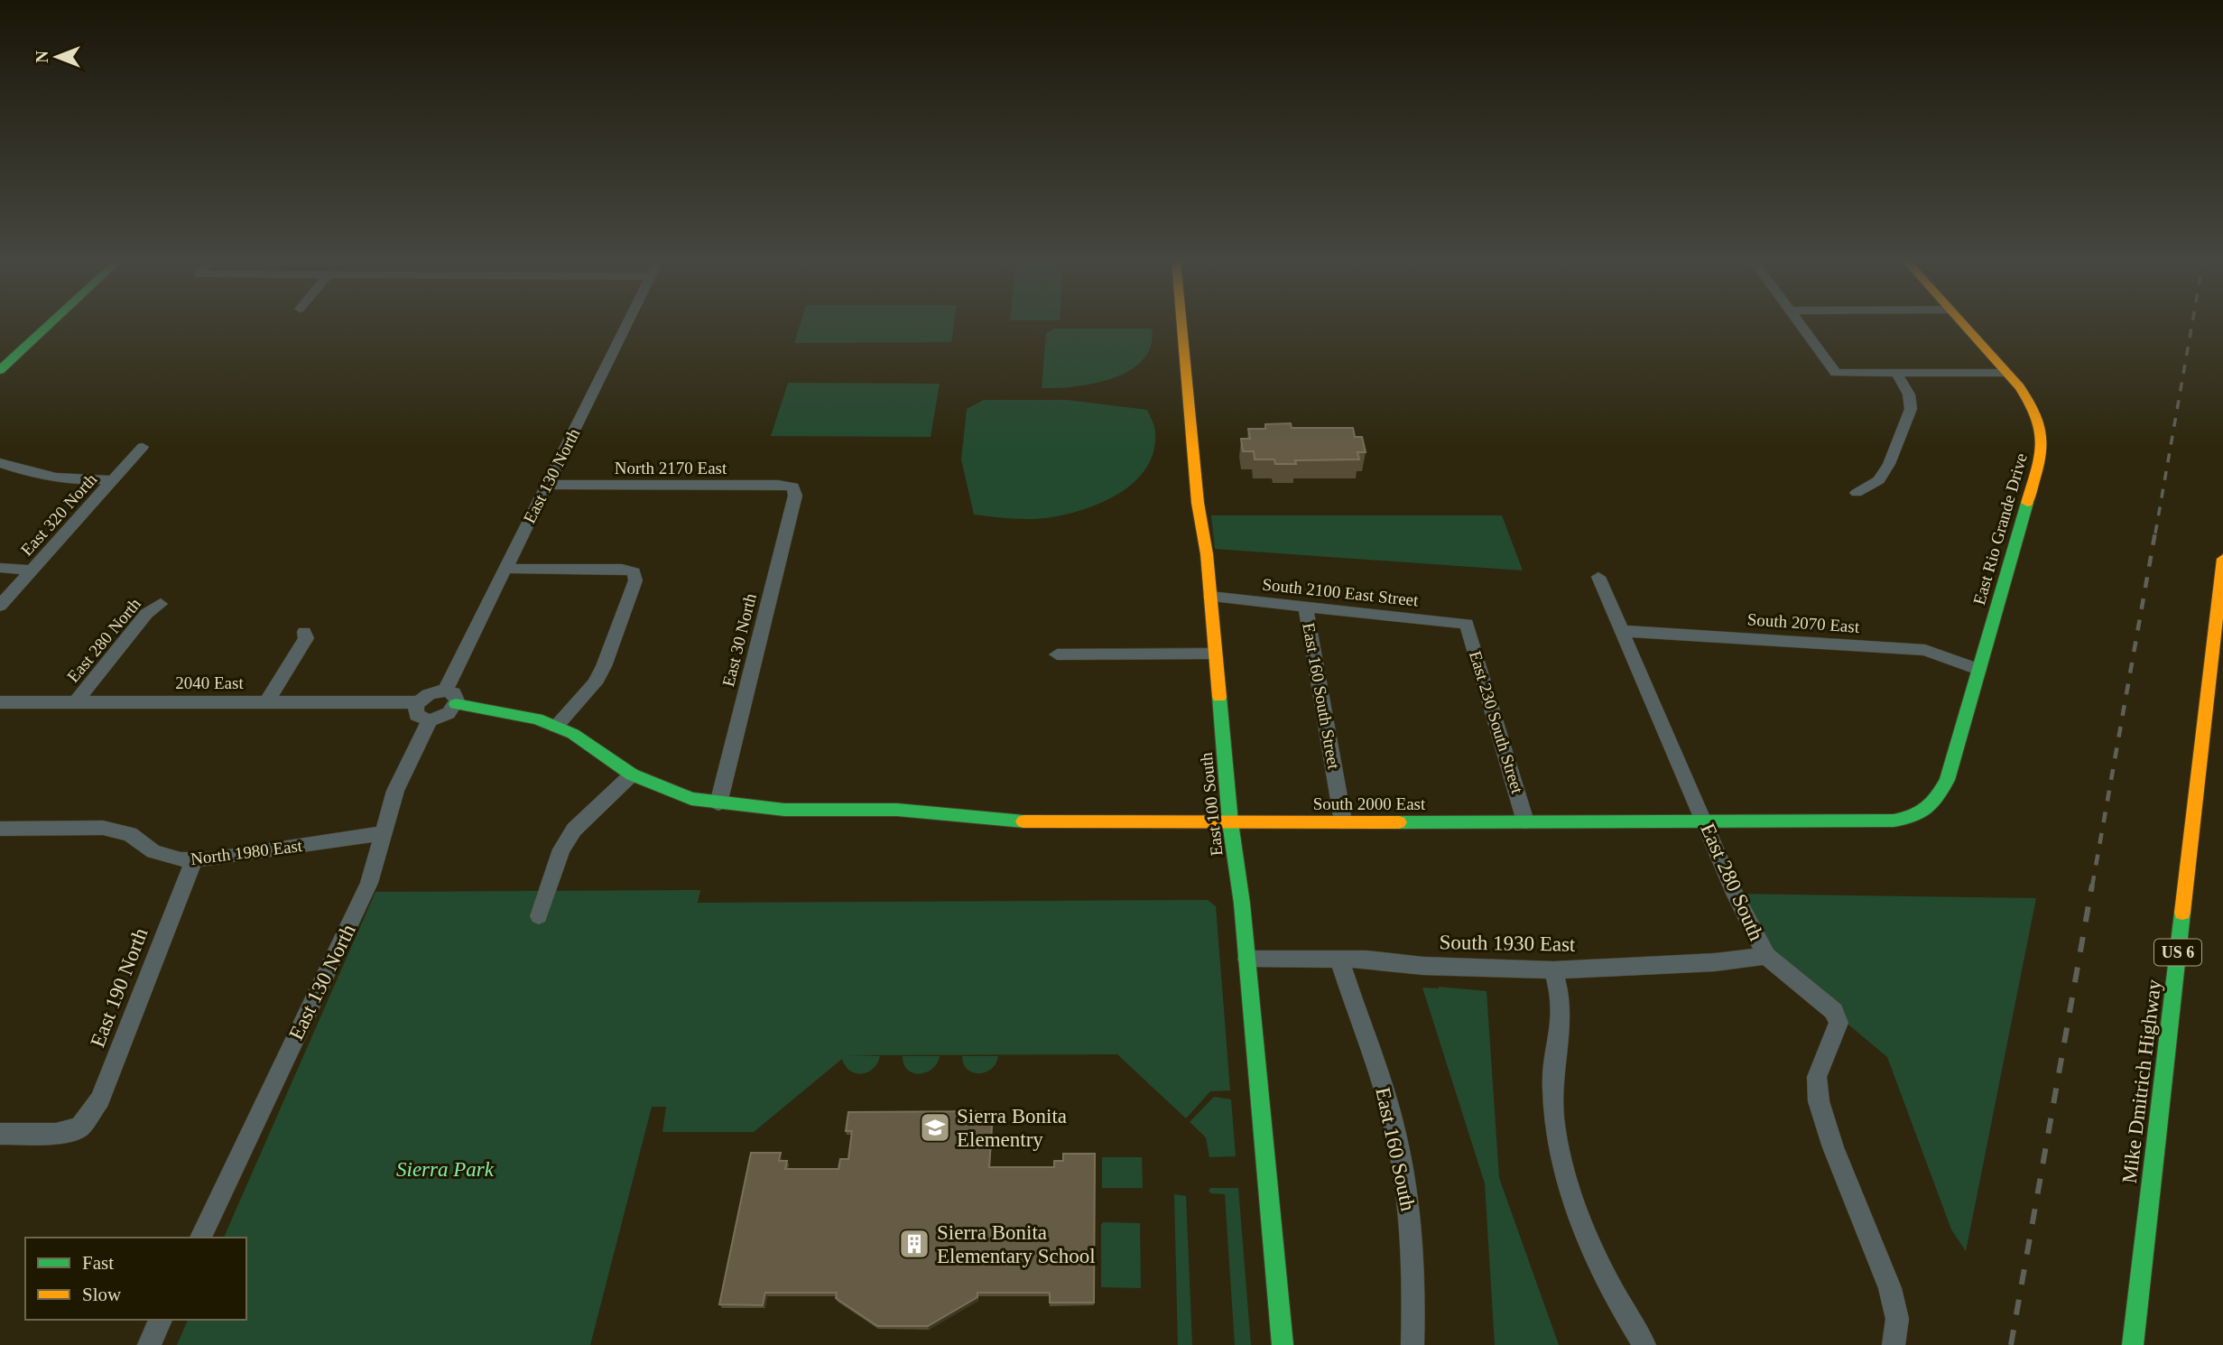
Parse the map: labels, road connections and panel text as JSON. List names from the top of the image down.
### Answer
{
  "streets": {
    "main road": [
      "East Rio Grande Drive",
      "South 2000 East",
      "East 100 South",
      "US 6",
      "Mike Dmitrich Highway"
    ],
    "street": [
      "North 2170 East",
      "East 130 North",
      "East 320 North",
      "South 2100 East Street",
      "South 2070 East",
      "East 280 North",
      "East 30 North",
      "2040 East",
      "East 160 South Street",
      "East 230 South Street",
      "North 1980 East",
      "East 280 South",
      "South 1930 East",
      "East 190 North",
      "East 160 South"
    ]
  },
  "crossings": [
    ["North 2170 East", "East 130 North"],
    ["North 2170 East", "East 30 North"],
    ["East 130 North", "North 1980 East"],
    ["East Rio Grande Drive", "South 2070 East"],
    ["East Rio Grande Drive", "South 2000 East"],
    ["South 2100 East Street", "East 160 South Street"],
    ["South 2100 East Street", "East 230 South Street"],
    ["South 2100 East Street", "East 100 South"],
    ["South 2070 East", "East 280 South"],
    ["East 280 North", "2040 East"],
    ["East 30 North", "South 2000 East"],
    ["East 160 South Street", "South 2000 East"],
    ["East 230 South Street", "South 2000 East"],
    ["South 2000 East", "East 100 South"],
    ["South 2000 East", "East 280 South"],
    ["East 100 South", "South 1930 East"],
    ["North 1980 East", "East 190 North"],
    ["East 280 South", "South 1930 East"],
    ["South 1930 East", "East 160 South"]
  ],
  "parks": ["Sierra Park"],
  "places": {
    "school or university": ["Sierra Bonita Elementry"],
    "building": ["Sierra Bonita Elementary School"]
  },
  "legend": ["Fast", "Slow"],
  "north": "left"
}
